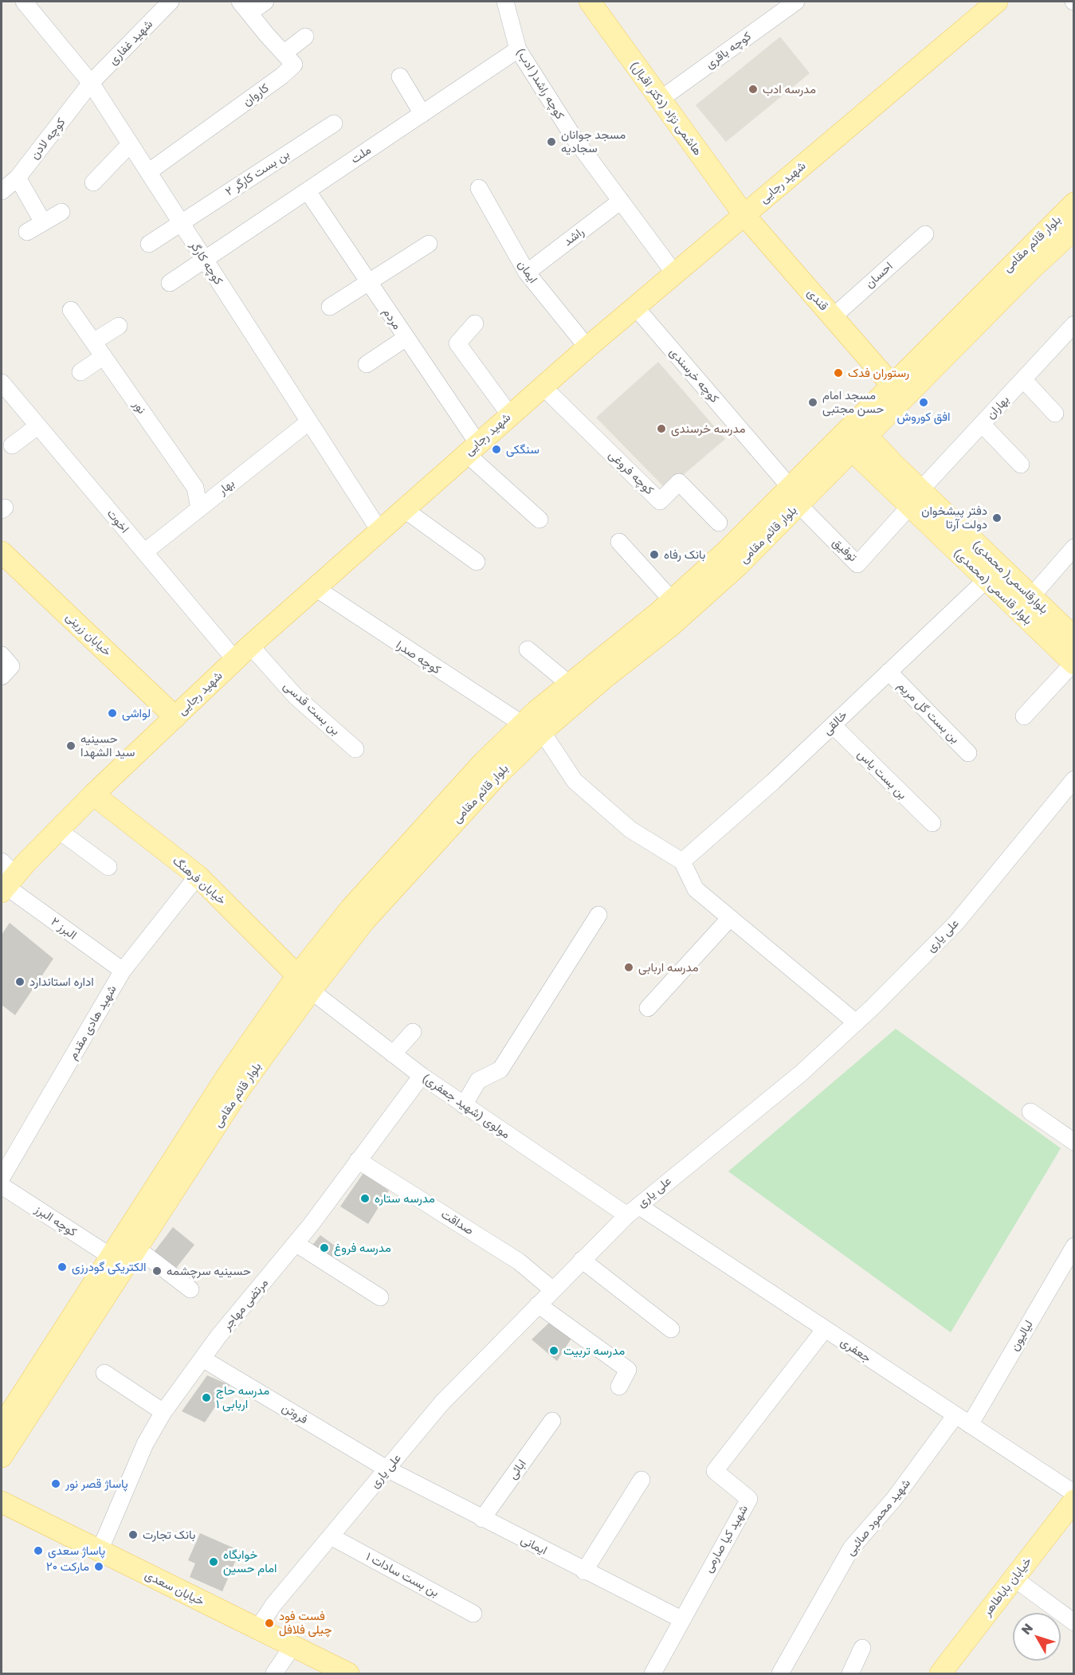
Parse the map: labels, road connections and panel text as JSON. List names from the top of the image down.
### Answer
{
  "streets": {
    "main road": [
      "هاشمی نژاد (دکتر اقبال)",
      "شهید رجایی",
      "بلوار قائم مقامی",
      "قندی",
      "بلوارقاسمی( محمدی)",
      "بلوار قاسمی (محمدی)",
      "خیابان زرینی",
      "خیابان فرهنگ",
      "خیابان باباطاهر",
      "خیابان سعدی"
    ],
    "street": [
      "شهید غفاری",
      "کوچه باقری",
      "کوچه راشد( ادب)",
      "کاروان",
      "کوچه لادن",
      "ملت",
      "بن بست کارگر ۲",
      "راشد",
      "کوچه کارگر",
      "ایمان",
      "احسان",
      "مردم",
      "کوچه خرسندی",
      "نور",
      "بهاران",
      "کوچه فروغی",
      "بهار",
      "اخوت",
      "توفیق",
      "کوچه صدرا",
      "بن بست قدسی",
      "بن بست گل مریم",
      "خالقی",
      "بن بست یاس",
      "البرز ۲",
      "علی یاری",
      "شهید هادی مقدم",
      "مولوی (شهید جعفری)",
      "کوچه البرز",
      "صداقت",
      "مرتضی مهاجر",
      "لیالیون",
      "جعفری",
      "فروتن",
      "ابائی",
      "شهید محمود صائبی",
      "شهید کیا صارمی",
      "ایمانی",
      "بن بست سادات ۱"
    ]
  },
  "crossings": [
    ["شهید غفاری", "کوچه لادن"],
    ["شهید غفاری", "کوچه کارگر"],
    ["کوچه باقری", "هاشمی نژاد (دکتر اقبال)"],
    ["کوچه راشد( ادب)", "ملت"],
    ["کوچه راشد( ادب)", "شهید رجایی"],
    ["کوچه راشد( ادب)", "راشد"],
    ["کاروان", "کوچه کارگر"],
    ["هاشمی نژاد (دکتر اقبال)", "شهید رجایی"],
    ["هاشمی نژاد (دکتر اقبال)", "قندی"],
    ["کوچه لادن", "کوچه کارگر"],
    ["ملت", "کوچه کارگر"],
    ["ملت", "مردم"],
    ["بن بست کارگر ۲", "کوچه کارگر"],
    ["شهید رجایی", "کوچه کارگر"],
    ["شهید رجایی", "ایمان"],
    ["شهید رجایی", "قندی"],
    ["شهید رجایی", "مردم"],
    ["شهید رجایی", "کوچه خرسندی"],
    ["شهید رجایی", "کوچه فروغی"],
    ["شهید رجایی", "اخوت"],
    ["شهید رجایی", "خیابان زرینی"],
    ["شهید رجایی", "کوچه صدرا"],
    ["شهید رجایی", "بن بست قدسی"],
    ["شهید رجایی", "خیابان فرهنگ"],
    ["شهید رجایی", "البرز ۲"],
    ["راشد", "ایمان"],
    ["بلوار قائم مقامی", "قندی"],
    ["بلوار قائم مقامی", "کوچه خرسندی"],
    ["بلوار قائم مقامی", "توفیق"],
    ["بلوار قائم مقامی", "بلوارقاسمی( محمدی)"],
    ["بلوار قائم مقامی", "بلوار قاسمی (محمدی)"],
    ["بلوار قائم مقامی", "کوچه صدرا"],
    ["بلوار قائم مقامی", "خیابان فرهنگ"],
    ["بلوار قائم مقامی", "مولوی (شهید جعفری)"],
    ["بلوار قائم مقامی", "کوچه البرز"],
    ["کوچه کارگر", "بهار"],
    ["احسان", "قندی"],
    ["کوچه خرسندی", "توفیق"],
    ["نور", "بهار"],
    ["بهاران", "بلوارقاسمی( محمدی)"],
    ["بهار", "اخوت"],
    ["توفیق", "بلوار قاسمی (محمدی)"],
    ["بلوارقاسمی( محمدی)", "بلوار قاسمی (محمدی)"],
    ["بلوار قاسمی (محمدی)", "خالقی"],
    ["بن بست گل مریم", "خالقی"],
    ["خالقی", "بن بست یاس"],
    ["خیابان فرهنگ", "شهید هادی مقدم"],
    ["خیابان فرهنگ", "مولوی (شهید جعفری)"],
    ["البرز ۲", "شهید هادی مقدم"],
    ["علی یاری", "مولوی (شهید جعفری)"],
    ["علی یاری", "صداقت"],
    ["علی یاری", "جعفری"],
    ["علی یاری", "فروتن"],
    ["علی یاری", "ایمانی"],
    ["علی یاری", "بن بست سادات ۱"],
    ["علی یاری", "خیابان سعدی"],
    ["مولوی (شهید جعفری)", "مرتضی مهاجر"],
    ["مولوی (شهید جعفری)", "جعفری"],
    ["صداقت", "مرتضی مهاجر"],
    ["مرتضی مهاجر", "فروتن"],
    ["مرتضی مهاجر", "خیابان سعدی"],
    ["لیالیون", "جعفری"],
    ["لیالیون", "شهید محمود صائبی"],
    ["جعفری", "شهید محمود صائبی"],
    ["جعفری", "شهید کیا صارمی"],
    ["فروتن", "ایمانی"],
    ["ابائی", "ایمانی"],
    ["شهید کیا صارمی", "ایمانی"]
  ],
  "places": [
    "مدرسه ادب",
    "مسجد جوانان سجادیه",
    "رستوران فدک",
    "مسجد امام حسن مجتبی",
    "افق کوروش",
    "مدرسه خرسندی",
    "سنگکی",
    "دفتر پیشخوان دولت آرتا",
    "بانک رفاه",
    "لواشی",
    "حسینیه سید الشهدا",
    "مدرسه اربابی",
    "اداره استاندارد",
    "مدرسه ستاره",
    "مدرسه فروغ",
    "الکتریکی گودرزی",
    "حسینیه سرچشمه",
    "مدرسه تربیت",
    "مدرسه حاج اربابی ۱",
    "پاساژ قصر نور",
    "بانک تجارت",
    "پاساژ سعدی",
    "خوابگاه امام حسین",
    "مارکت ۲۰",
    "فست فود چیلی فلافل"
  ],
  "north": "top left"
}
